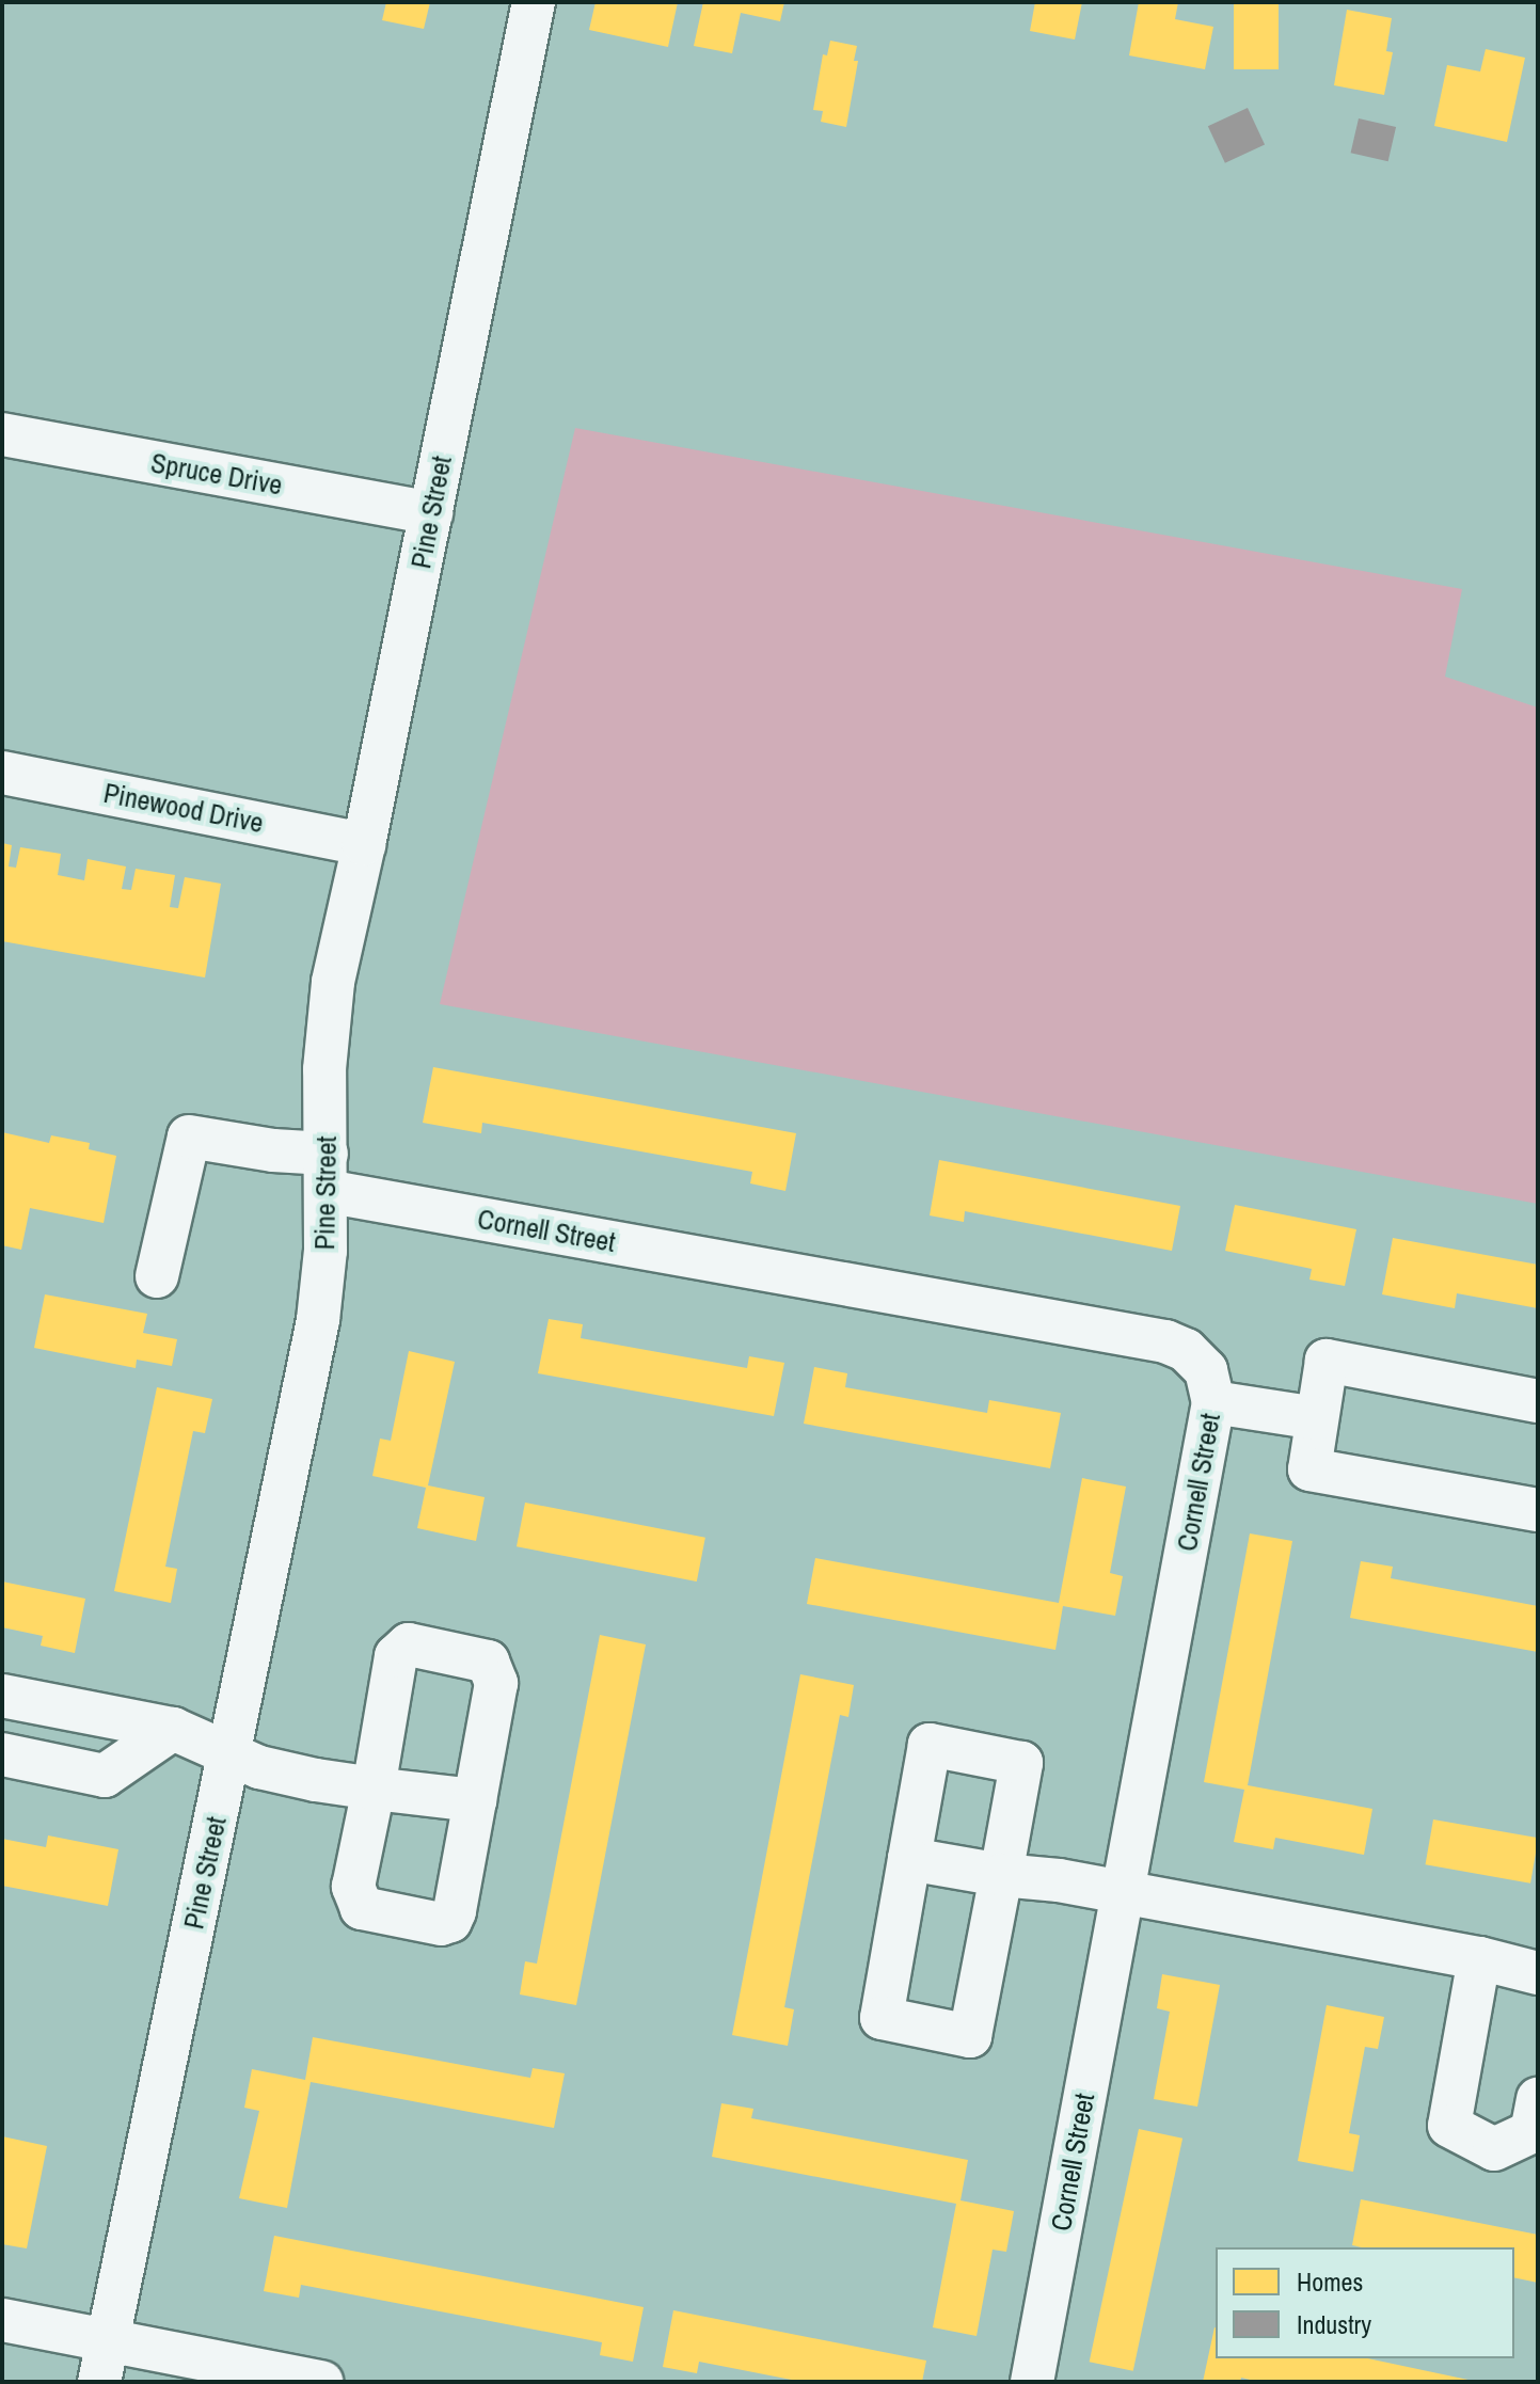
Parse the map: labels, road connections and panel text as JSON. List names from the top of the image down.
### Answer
{
  "streets": {
    "street": [
      "Spruce Drive",
      "Pine Street",
      "Pinewood Drive",
      "Cornell Street"
    ]
  },
  "crossings": [
    ["Spruce Drive", "Pine Street"],
    ["Pine Street", "Pinewood Drive"],
    ["Pine Street", "Cornell Street"]
  ],
  "legend": ["Homes", "Industry"]
}
